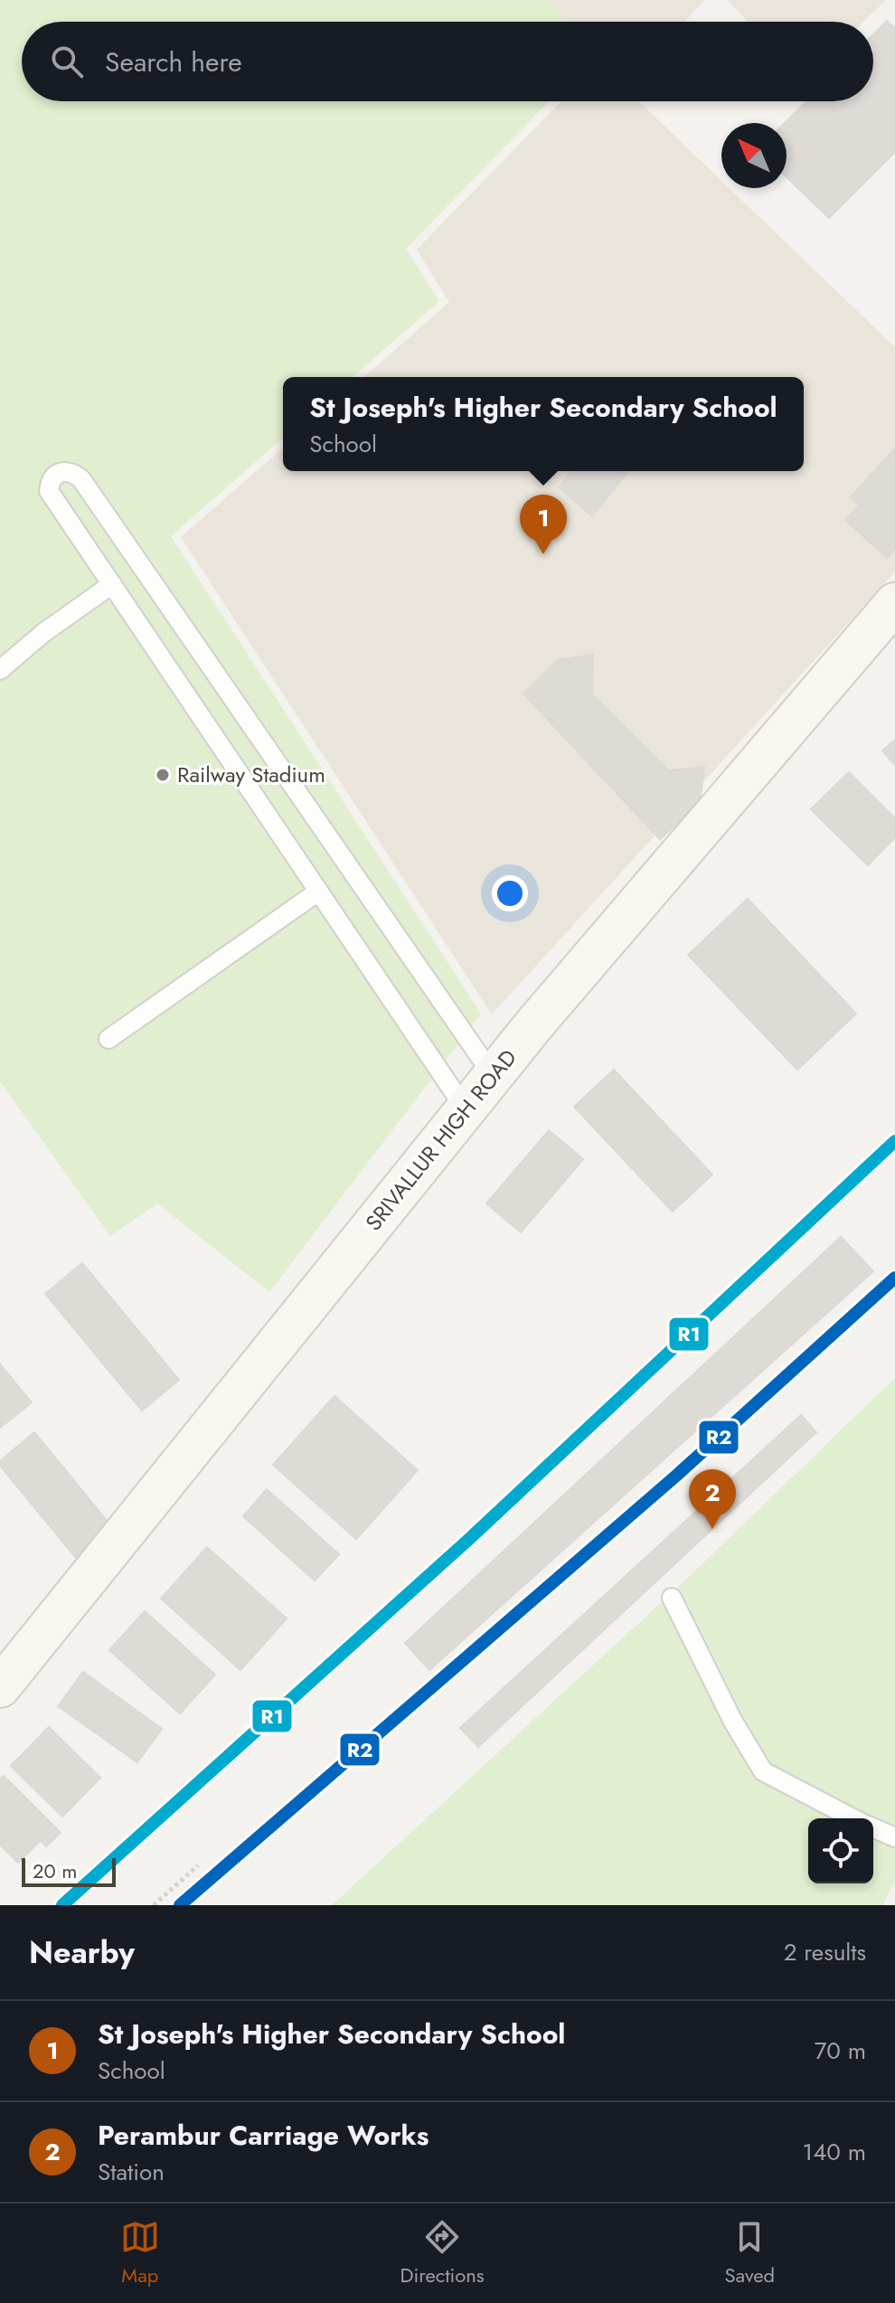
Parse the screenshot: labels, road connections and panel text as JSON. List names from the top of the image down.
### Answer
{
  "streets": {
    "street": ["SRIVALLUR HIGH ROAD"]
  },
  "places": ["Railway Stadium"],
  "lines": ["transit line R1", "transit line R2"],
  "scale_bar": "20 m",
  "north": "top left",
  "page": {
    "search": "Search here",
    "popup": ["St Joseph's Higher Secondary School", "School"],
    "pins": ["1", "2"],
    "scale": "20 m",
    "heading": ["Nearby", "2 results"],
    "list": [
      {
        "mark": "1",
        "name": "St Joseph's Higher Secondary School",
        "note": "School",
        "value": "70 m"
      },
      {
        "mark": "2",
        "name": "Perambur Carriage Works",
        "note": "Station",
        "value": "140 m"
      }
    ],
    "nav": ["Map", "Directions", "Saved"]
  }
}
